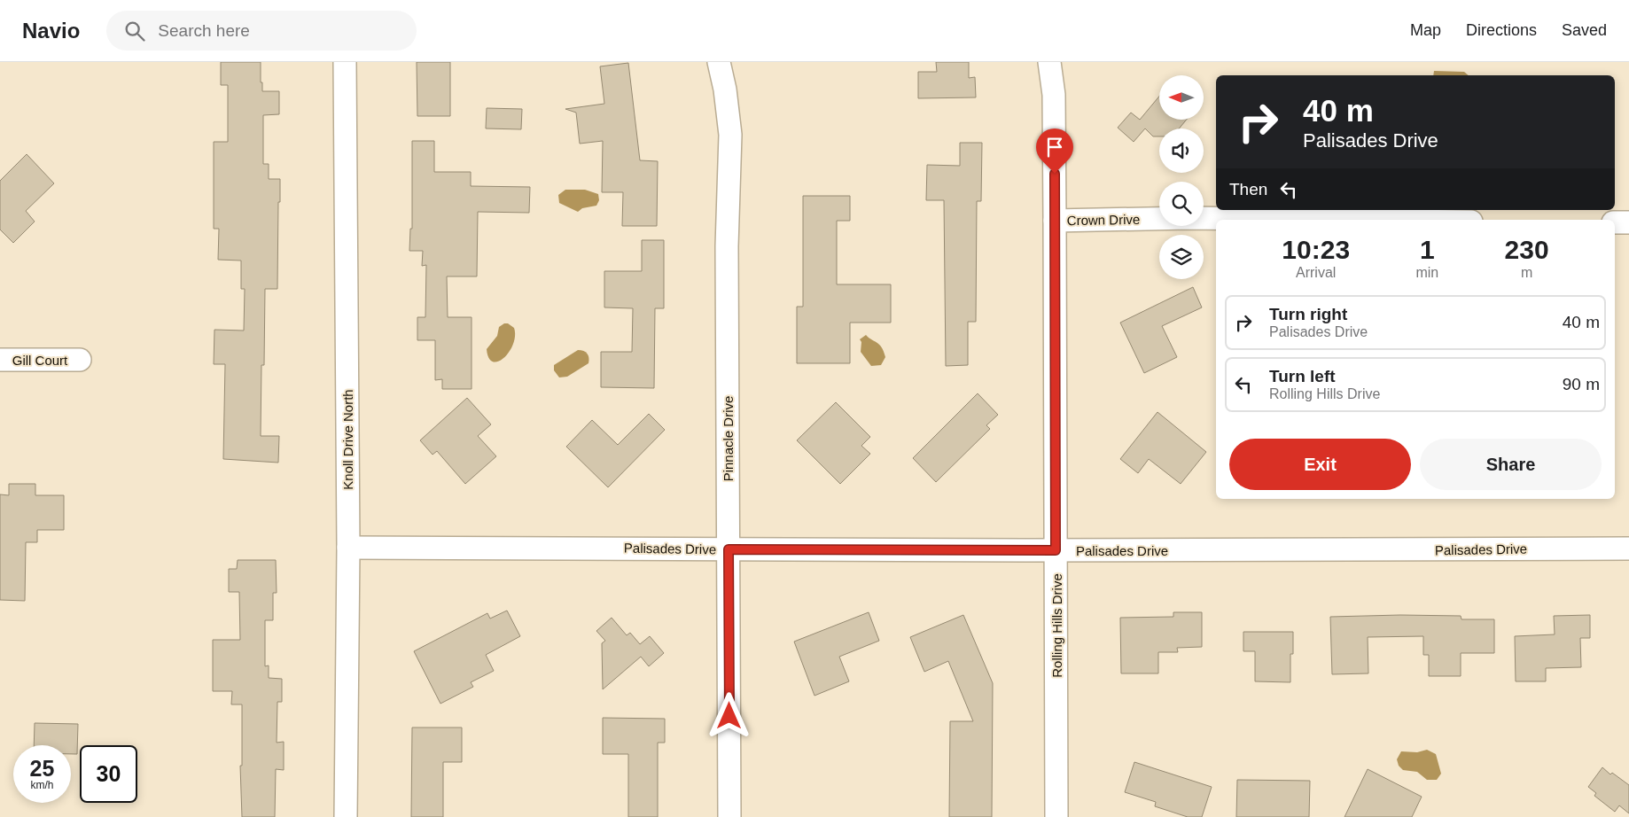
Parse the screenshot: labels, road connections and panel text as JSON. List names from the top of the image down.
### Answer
{
  "streets": {
    "street": [
      "Crown Drive",
      "Gill Court",
      "Pinnacle Drive",
      "Knoll Drive North",
      "Palisades Drive",
      "Rolling Hills Drive"
    ]
  },
  "crossings": [
    ["Crown Drive", "Rolling Hills Drive"],
    ["Pinnacle Drive", "Palisades Drive"],
    ["Knoll Drive North", "Palisades Drive"],
    ["Palisades Drive", "Rolling Hills Drive"]
  ],
  "north": "left",
  "page": {
    "header": "Navio",
    "search": "Search here",
    "nav": ["Map", "Directions", "Saved"],
    "turn": ["40 m", "Palisades Drive"],
    "then": "Then",
    "eta": [
      "10:23",
      "Arrival",
      "1",
      "min",
      "230",
      "m"
    ],
    "list": [
      {
        "name": "Turn right",
        "note": "Palisades Drive",
        "value": "40 m"
      },
      {
        "name": "Turn left",
        "note": "Rolling Hills Drive",
        "value": "90 m"
      }
    ],
    "buttons": ["Exit", "Share"],
    "speed": "25 km/h",
    "limit": "30"
  }
}
